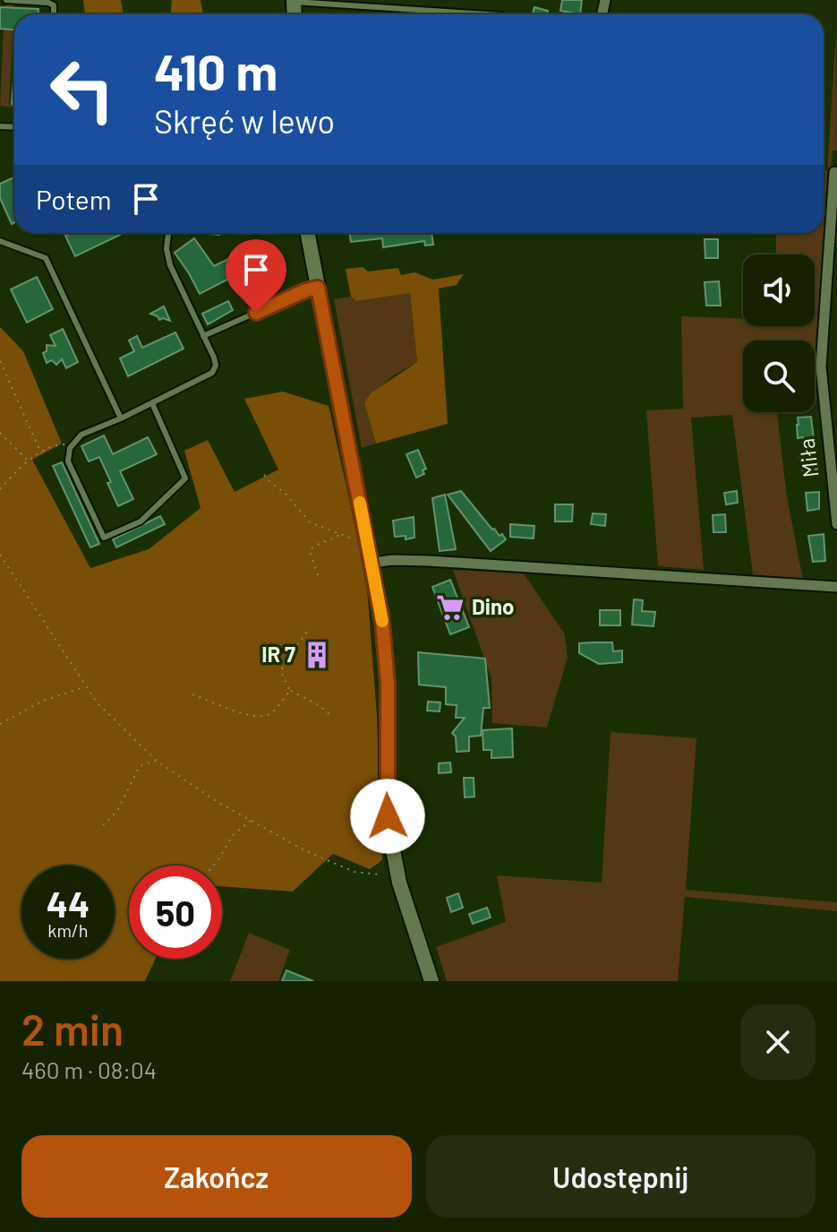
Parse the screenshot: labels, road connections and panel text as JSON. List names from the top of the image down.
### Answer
{
  "streets": {
    "street": ["Miła"]
  },
  "places": {
    "supermarket": ["Dino"],
    "building": ["IR 7"]
  },
  "page": {
    "turn": ["410 m", "Skręć w lewo"],
    "then": "Potem",
    "speed": "44 km/h",
    "limit": "50",
    "heading": ["2 min", "460 m · 08:04"],
    "buttons": ["Zakończ", "Udostępnij"]
  }
}
